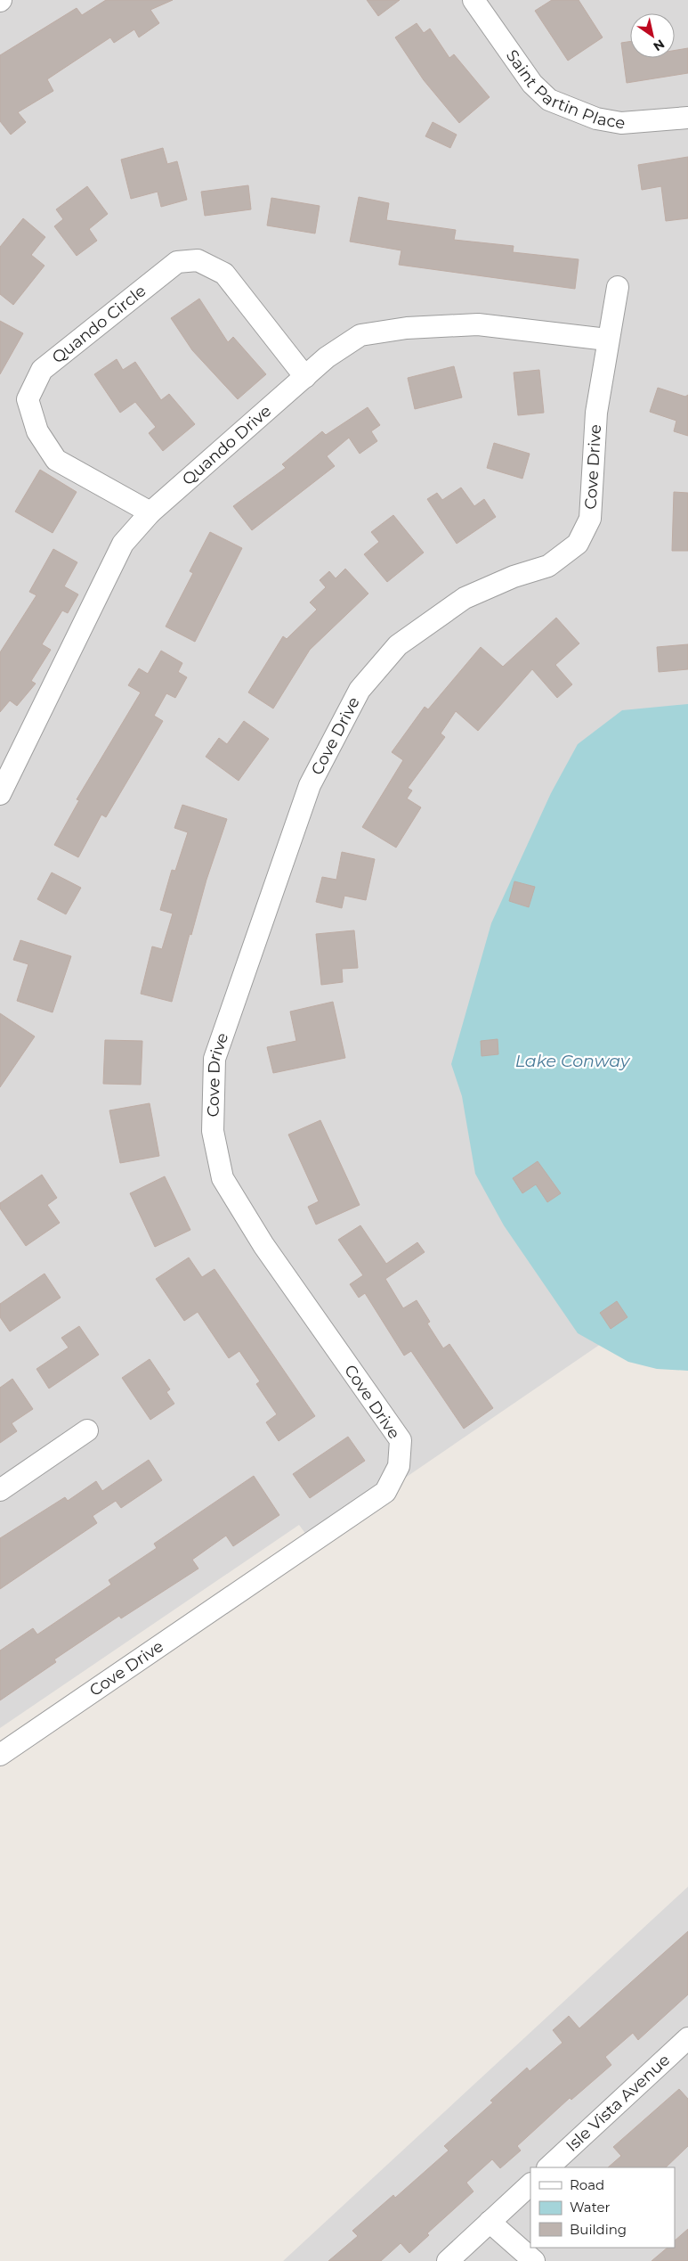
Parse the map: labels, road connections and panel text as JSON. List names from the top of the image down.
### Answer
{
  "streets": {
    "street": [
      "Saint Partin Place",
      "Quando Circle",
      "Quando Drive",
      "Cove Drive",
      "Isle Vista Avenue"
    ]
  },
  "crossings": [
    ["Quando Circle", "Quando Drive"],
    ["Quando Drive", "Cove Drive"]
  ],
  "water": ["Lake Conway"],
  "legend": ["Road", "Water", "Building"],
  "north": "bottom right"
}
